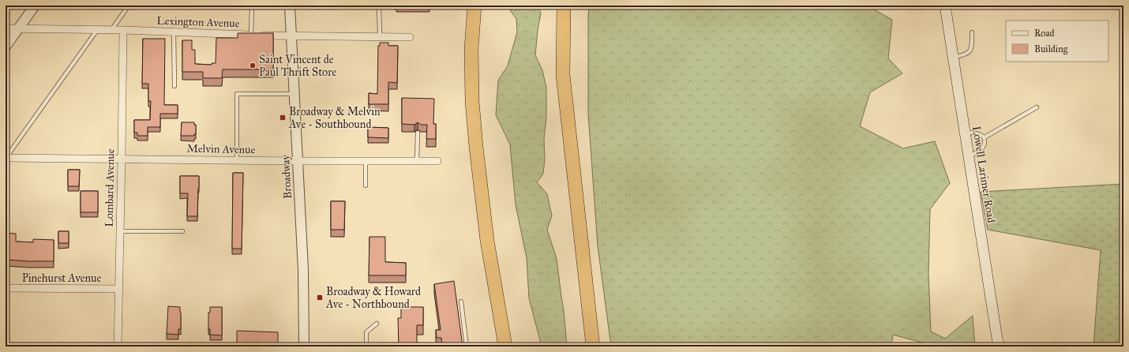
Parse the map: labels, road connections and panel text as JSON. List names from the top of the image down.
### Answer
{
  "streets": {
    "main road": ["Lowell Larimer Road"],
    "street": [
      "Lexington Avenue",
      "Melvin Avenue",
      "Broadway",
      "Lombard Avenue",
      "Pinehurst Avenue"
    ]
  },
  "crossings": [
    ["Lexington Avenue", "Broadway"],
    ["Lexington Avenue", "Lombard Avenue"],
    ["Melvin Avenue", "Broadway"],
    ["Melvin Avenue", "Lombard Avenue"],
    ["Lombard Avenue", "Pinehurst Avenue"]
  ],
  "places": {
    "other": ["Saint Vincent de Paul Thrift Store"],
    "transit": ["Broadway & Melvin Ave - Southbound", "Broadway & Howard Ave - Northbound"]
  },
  "legend": ["Road", "Building"]
}
